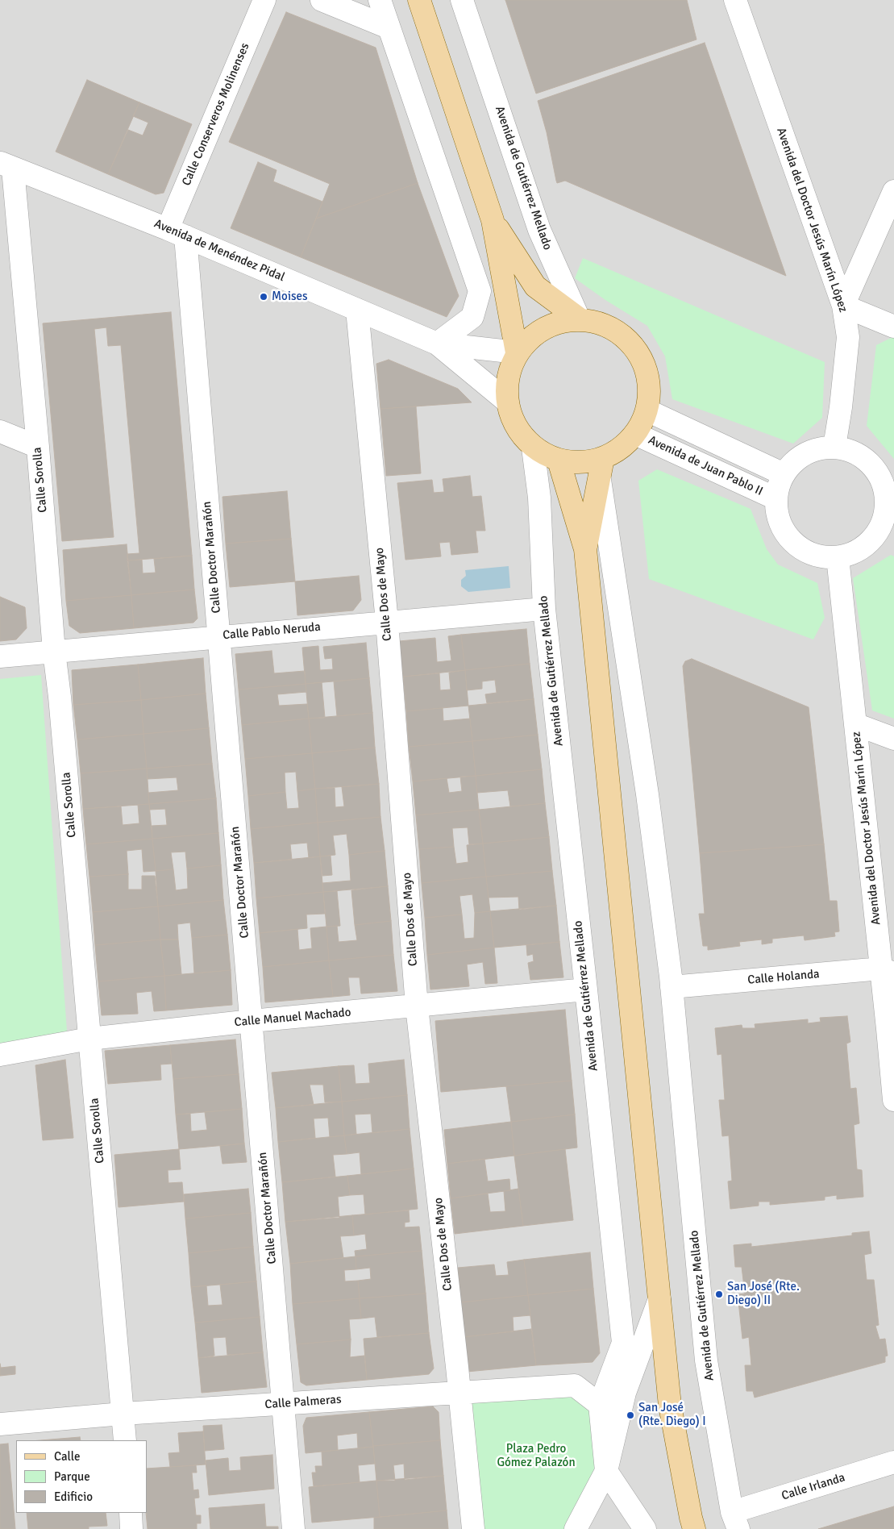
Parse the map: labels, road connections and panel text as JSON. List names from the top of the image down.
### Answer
{
  "streets": {
    "main road": ["Avenida de Gutiérrez Mellado"],
    "street": [
      "Calle Conserveros Molinenses",
      "Avenida del Doctor Jesús Marín López",
      "Avenida de Menéndez Pidal",
      "Avenida de Juan Pablo II",
      "Calle Sorolla",
      "Calle Doctor Marañón",
      "Calle Dos de Mayo",
      "Calle Pablo Neruda",
      "Calle Holanda",
      "Calle Manuel Machado",
      "Calle Palmeras",
      "Calle Irlanda"
    ]
  },
  "crossings": [
    ["Calle Conserveros Molinenses", "Avenida de Menéndez Pidal"],
    ["Calle Conserveros Molinenses", "Calle Doctor Marañón"],
    ["Avenida de Gutiérrez Mellado", "Avenida de Menéndez Pidal"],
    ["Avenida de Gutiérrez Mellado", "Avenida de Juan Pablo II"],
    ["Avenida de Gutiérrez Mellado", "Calle Pablo Neruda"],
    ["Avenida de Gutiérrez Mellado", "Calle Holanda"],
    ["Avenida de Gutiérrez Mellado", "Calle Manuel Machado"],
    ["Avenida de Gutiérrez Mellado", "Calle Palmeras"],
    ["Avenida de Gutiérrez Mellado", "Calle Irlanda"],
    ["Avenida del Doctor Jesús Marín López", "Avenida de Juan Pablo II"],
    ["Avenida del Doctor Jesús Marín López", "Calle Holanda"],
    ["Avenida de Menéndez Pidal", "Avenida de Juan Pablo II"],
    ["Avenida de Menéndez Pidal", "Calle Sorolla"],
    ["Avenida de Menéndez Pidal", "Calle Doctor Marañón"],
    ["Avenida de Menéndez Pidal", "Calle Dos de Mayo"],
    ["Calle Sorolla", "Calle Pablo Neruda"],
    ["Calle Sorolla", "Calle Manuel Machado"],
    ["Calle Sorolla", "Calle Palmeras"],
    ["Calle Doctor Marañón", "Calle Pablo Neruda"],
    ["Calle Doctor Marañón", "Calle Manuel Machado"],
    ["Calle Doctor Marañón", "Calle Palmeras"],
    ["Calle Dos de Mayo", "Calle Pablo Neruda"],
    ["Calle Dos de Mayo", "Calle Manuel Machado"],
    ["Calle Dos de Mayo", "Calle Palmeras"]
  ],
  "parks": ["Plaza Pedro Gómez Palazón"],
  "places": ["Moises", "San José (Rte. Diego) II", "San José (Rte. Diego) I"],
  "legend": ["Calle", "Parque", "Edificio"]
}
